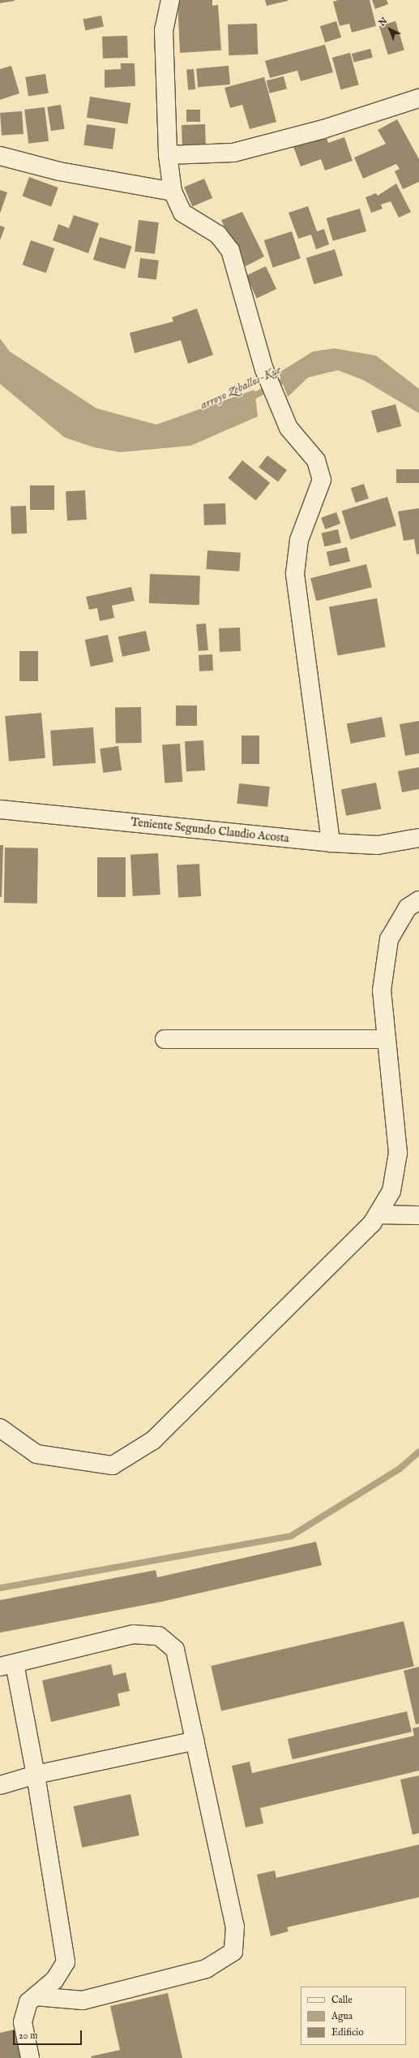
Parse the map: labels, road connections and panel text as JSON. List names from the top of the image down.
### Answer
{
  "streets": {
    "street": ["Teniente Segundo Claudio Acosta"]
  },
  "water": ["arroyo Zeballos-Kue"],
  "legend": ["Calle", "Agua", "Edificio"],
  "scale_bar": "20 m",
  "north": "top left"
}
